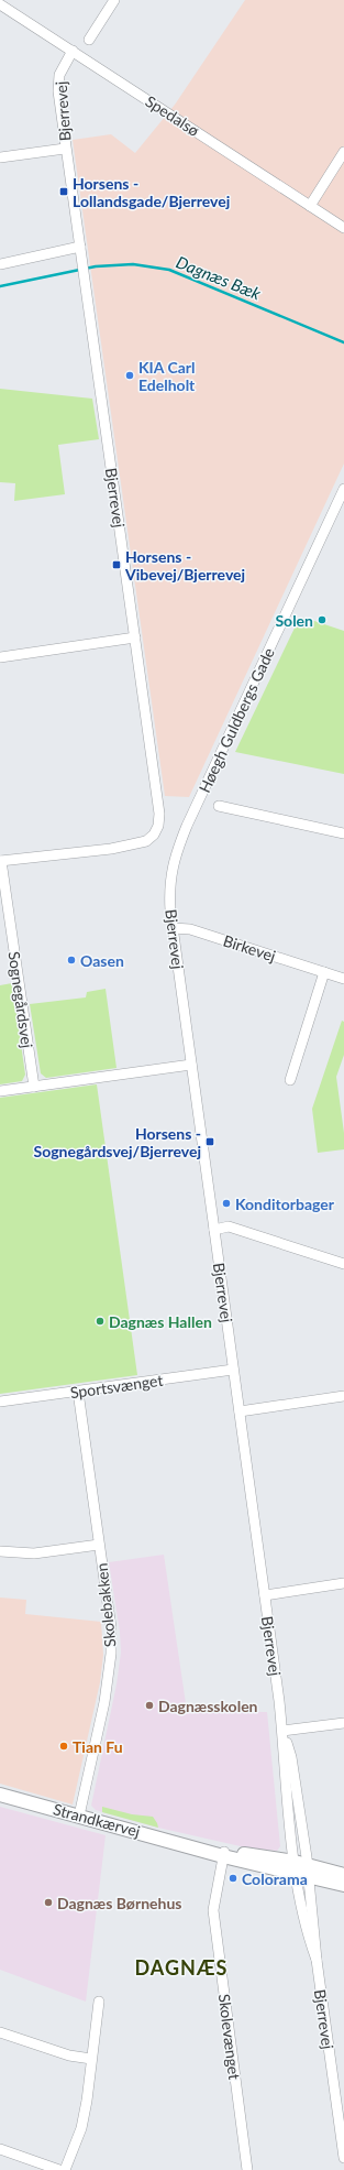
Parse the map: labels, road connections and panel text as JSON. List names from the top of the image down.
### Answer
{
  "streets": {
    "main road": ["Strandkærvej"],
    "street": [
      "Bjerrevej",
      "Spedalsø",
      "Høegh Guldbergs Gade",
      "Birkevej",
      "Sognegårdsvej",
      "Sportsvænget",
      "Skolebakken",
      "Skolevænget"
    ]
  },
  "crossings": [
    ["Bjerrevej", "Spedalsø"],
    ["Bjerrevej", "Høegh Guldbergs Gade"],
    ["Bjerrevej", "Birkevej"],
    ["Bjerrevej", "Sognegårdsvej"],
    ["Bjerrevej", "Sportsvænget"],
    ["Bjerrevej", "Strandkærvej"],
    ["Sportsvænget", "Skolebakken"],
    ["Skolebakken", "Strandkærvej"],
    ["Strandkærvej", "Skolevænget"]
  ],
  "districts": ["DAGNÆS"],
  "water": ["Dagnæs Bæk"],
  "places": {
    "transit": ["Horsens - Lollandsgade/Bjerrevej", "Horsens - Vibevej/Bjerrevej", "Horsens - Sognegårdsvej/Bjerrevej"],
    "other": [
      "KIA Carl Edelholt",
      "Solen",
      "Oasen",
      "Konditorbager",
      "Dagnæs Hallen",
      "Dagnæsskolen",
      "Tian Fu",
      "Colorama",
      "Dagnæs Børnehus"
    ]
  }
}
